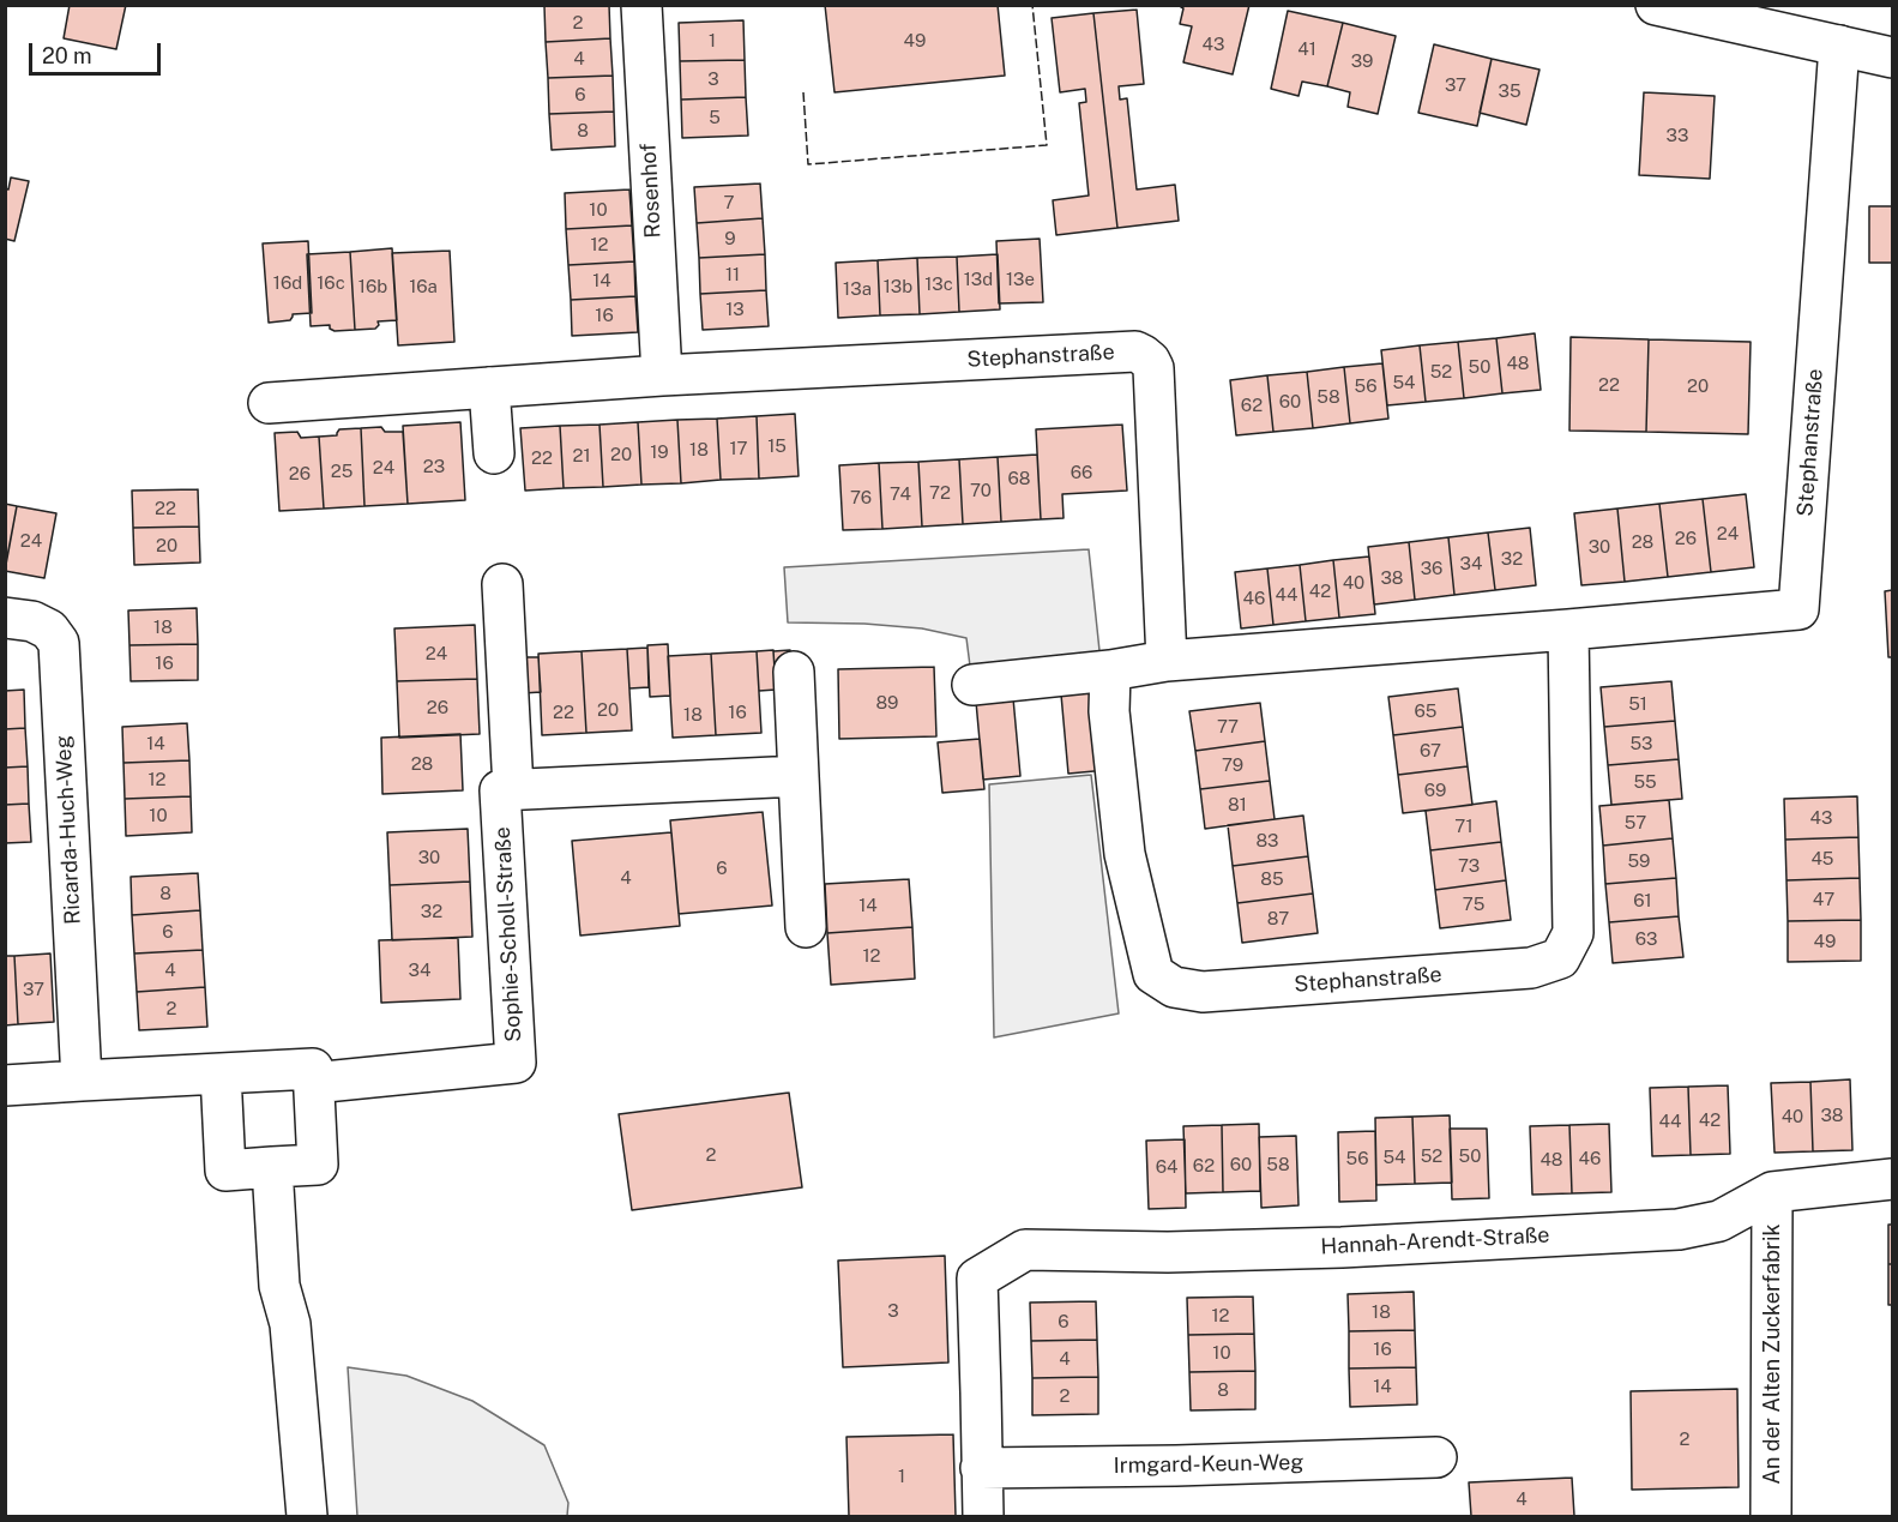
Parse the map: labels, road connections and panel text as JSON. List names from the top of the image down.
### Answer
{
  "streets": {
    "street": [
      "Rosenhof",
      "Stephanstraße",
      "Ricarda-Huch-Weg",
      "Sophie-Scholl-Straße",
      "Hannah-Arendt-Straße",
      "An der Alten Zuckerfabrik",
      "Irmgard-Keun-Weg"
    ]
  },
  "crossings": [
    ["Rosenhof", "Stephanstraße"],
    ["Hannah-Arendt-Straße", "An der Alten Zuckerfabrik"],
    ["Hannah-Arendt-Straße", "Irmgard-Keun-Weg"]
  ],
  "house_numbers": [
    "2",
    "1",
    "49",
    "43",
    "41",
    "4",
    "39",
    "3",
    "37",
    "35",
    "6",
    "5",
    "8",
    "33",
    "7",
    "10",
    "9",
    "12",
    "11",
    "13d",
    "13e",
    "14",
    "16d",
    "16c",
    "13c",
    "16b",
    "16a",
    "13b",
    "13a",
    "13",
    "16",
    "48",
    "50",
    "52",
    "54",
    "22",
    "56",
    "20",
    "58",
    "60",
    "62",
    "15",
    "17",
    "18",
    "19",
    "20",
    "21",
    "22",
    "23",
    "24",
    "25",
    "66",
    "26",
    "68",
    "70",
    "72",
    "74",
    "76",
    "22",
    "24",
    "26",
    "24",
    "28",
    "20",
    "30",
    "32",
    "34",
    "36",
    "38",
    "40",
    "42",
    "44",
    "46",
    "18",
    "24",
    "16",
    "89",
    "51",
    "26",
    "20",
    "65",
    "22",
    "16",
    "18",
    "77",
    "14",
    "53",
    "67",
    "28",
    "79",
    "12",
    "55",
    "69",
    "81",
    "10",
    "43",
    "57",
    "71",
    "83",
    "30",
    "45",
    "59",
    "73",
    "6",
    "4",
    "85",
    "8",
    "47",
    "61",
    "75",
    "14",
    "32",
    "87",
    "6",
    "63",
    "49",
    "12",
    "4",
    "34",
    "37",
    "2",
    "38",
    "40",
    "42",
    "44",
    "2",
    "52",
    "50",
    "54",
    "56",
    "46",
    "48",
    "60",
    "58",
    "62",
    "64",
    "3",
    "18",
    "12",
    "6",
    "16",
    "10",
    "4",
    "14",
    "8",
    "2",
    "2",
    "1",
    "4"
  ],
  "scale_bar": "20 m"
}
